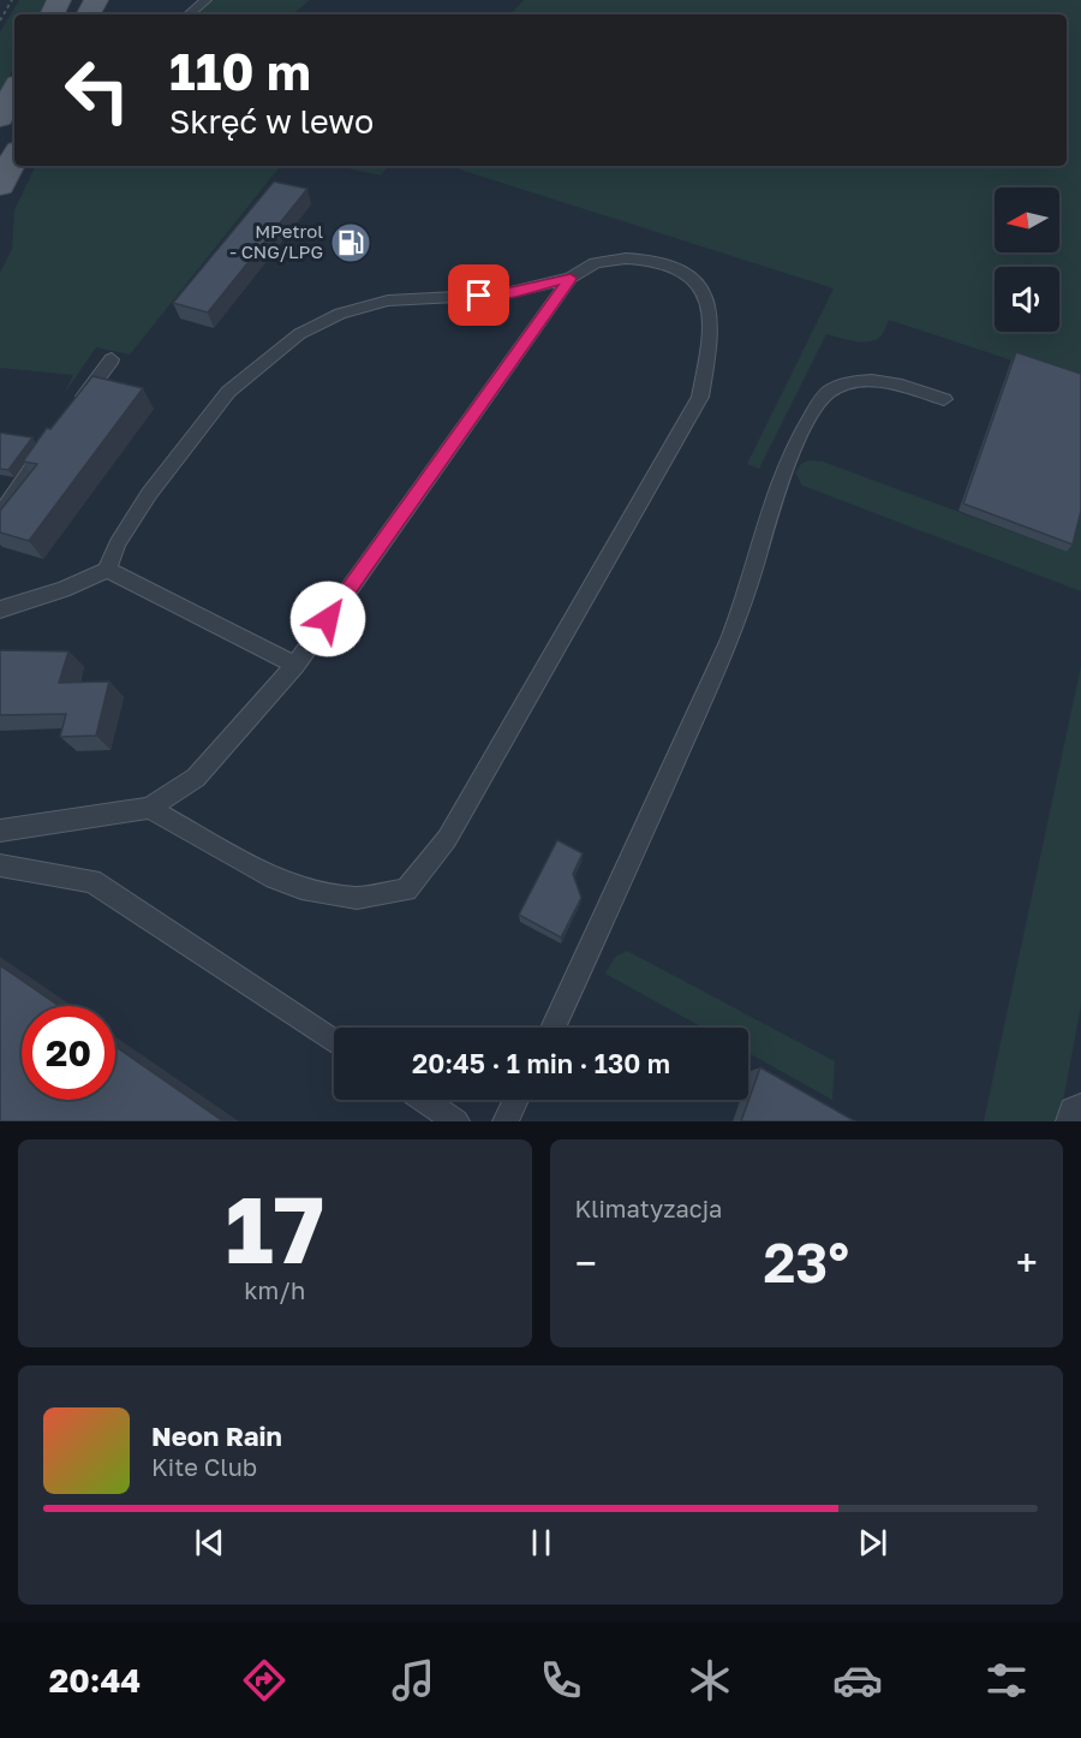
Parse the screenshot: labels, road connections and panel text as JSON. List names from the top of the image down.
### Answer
{
  "places": {
    "fuel station": ["MPetrol - CNG/LPG"]
  },
  "north": "left",
  "page": {
    "turn": ["110 m", "Skręć w lewo"],
    "limit": "20",
    "trip": "20:45 · 1 min · 130 m",
    "tile": [
      ["17", "km/h"],
      "Klimatyzacja"
    ],
    "heat": ["−", "23°", "+"],
    "song": ["Neon Rain", "Kite Club"],
    "tabs": "20:44"
  }
}
